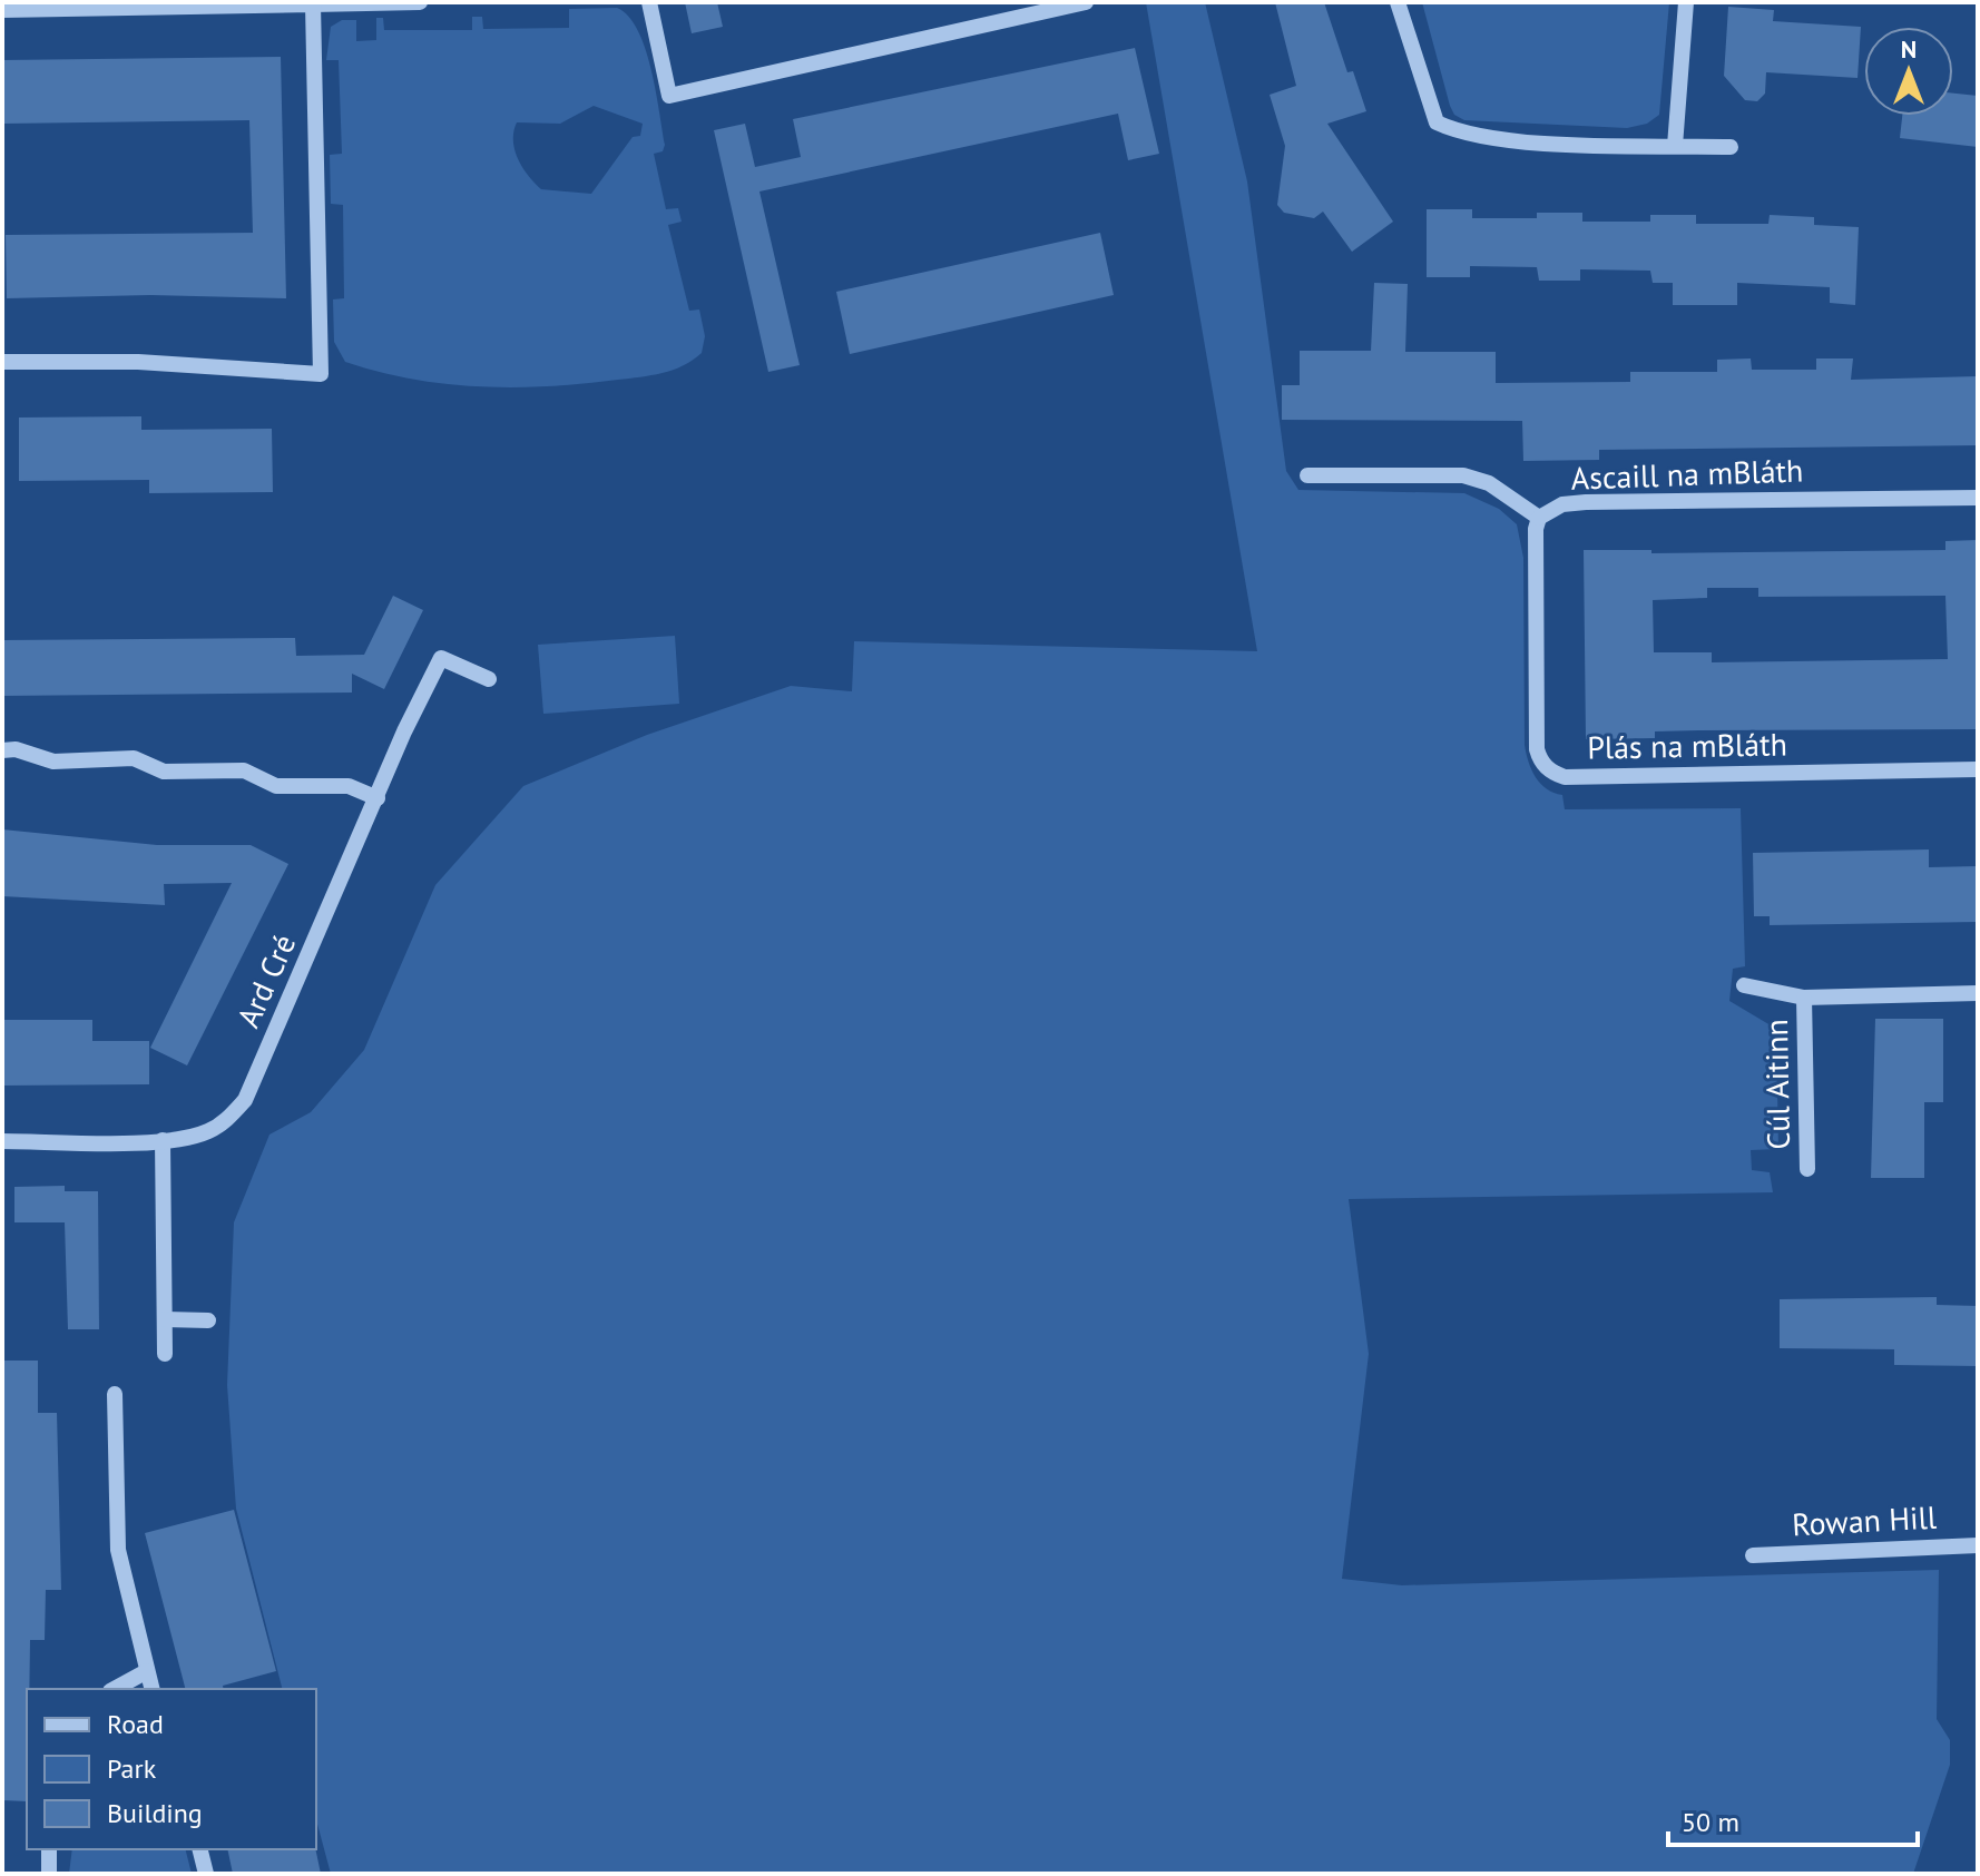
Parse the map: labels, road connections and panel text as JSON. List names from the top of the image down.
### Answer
{
  "streets": {
    "street": [
      "Ascaill na mBláth",
      "Plás na mBláth",
      "Ard Cré",
      "Cúl Aitinn",
      "Rowan Hill"
    ]
  },
  "crossings": [
    ["Ascaill na mBláth", "Plás na mBláth"]
  ],
  "legend": ["Road", "Park", "Building"],
  "scale_bar": "50 m",
  "north": "top"
}
